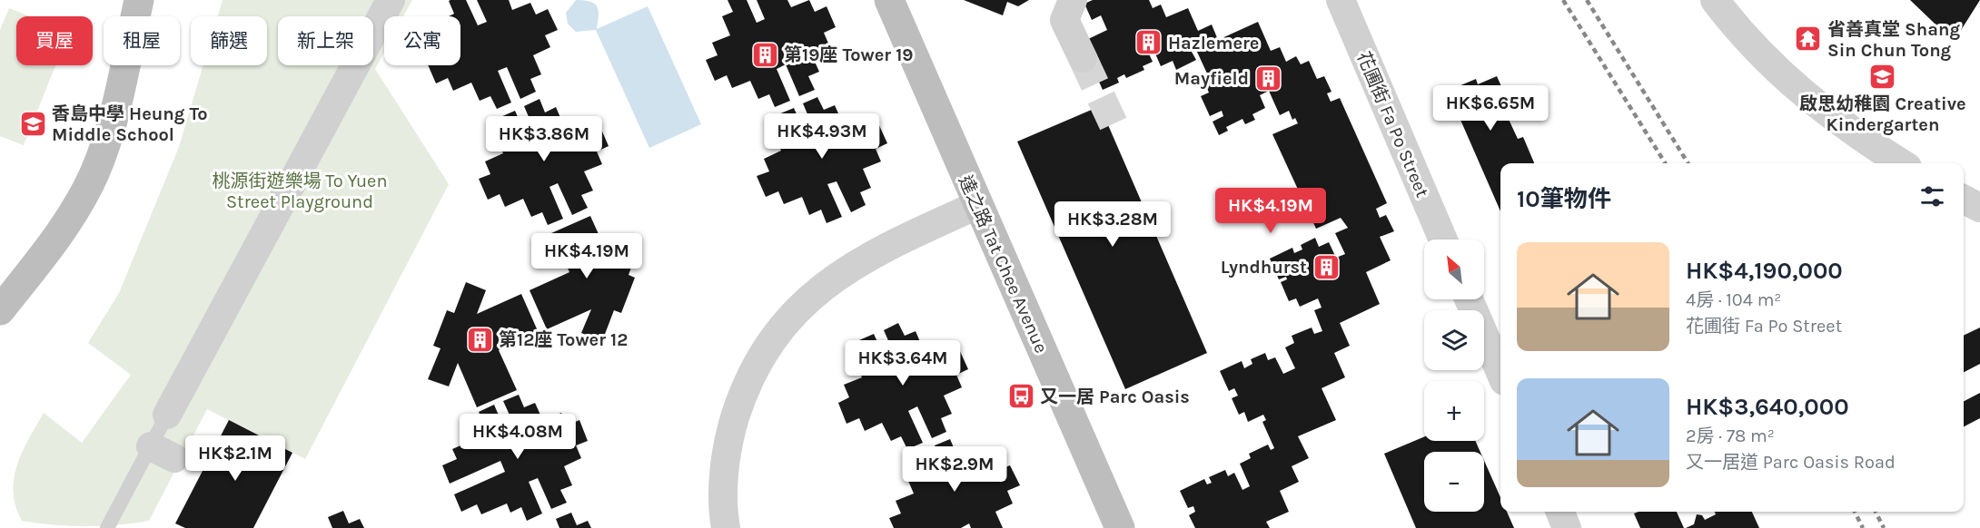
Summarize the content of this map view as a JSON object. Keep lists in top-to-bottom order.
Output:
{
  "streets": {
    "main road": ["達之路 Tat Chee Avenue"],
    "street": ["花圃街 Fa Po Street"]
  },
  "parks": ["桃源街遊樂場 To Yuen Street Playground"],
  "places": {
    "temple": ["省善真堂 Shang Sin Chun Tong"],
    "building": [
      "Hazlemere",
      "第19座 Tower 19",
      "Mayfield",
      "Lyndhurst",
      "第12座 Tower 12"
    ],
    "school or university": ["啟思幼稚園 Creative Kindergarten", "香島中學 Heung To Middle School"],
    "bus stop": ["又一居 Parc Oasis"]
  },
  "north": "top left",
  "page": {
    "chip": [
      "買屋",
      "租屋",
      "篩選",
      "新上架",
      "公寓"
    ],
    "price": [
      "HK$6.65M",
      "HK$4.93M",
      "HK$3.86M",
      "HK$4.19M",
      "HK$3.28M",
      "HK$4.19M",
      "HK$3.64M",
      "HK$4.08M",
      "HK$2.1M",
      "HK$2.9M"
    ],
    "heading": "10筆物件",
    "list": [
      {
        "name": "HK$4,190,000",
        "note": "4房 · 104 m² · 花圃街 Fa Po Street"
      },
      {
        "name": "HK$3,640,000",
        "note": "2房 · 78 m² · 又一居道 Parc Oasis Road"
      }
    ],
    "map_buttons": ["+", "−"]
  }
}
